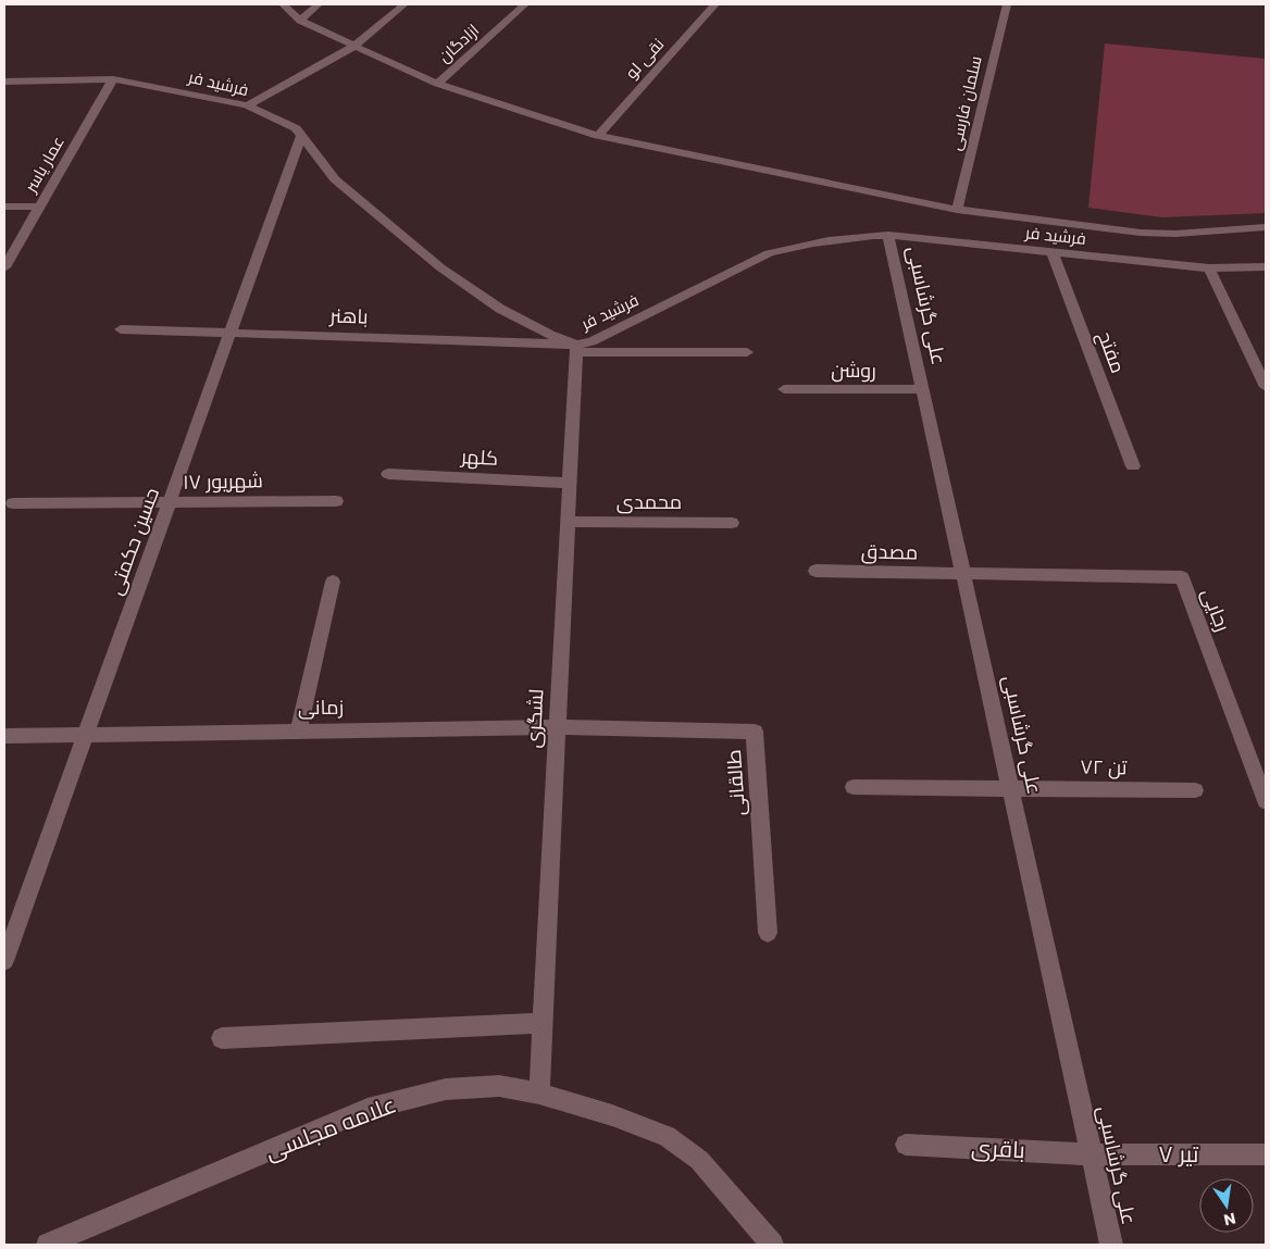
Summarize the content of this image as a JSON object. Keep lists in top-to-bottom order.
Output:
{
  "streets": {
    "street": [
      "ازادگان",
      "نقی لو",
      "فرشید فر",
      "سلمان فارسی",
      "عمار یاسر",
      "علی گرشاسبی",
      "باهنر",
      "مفتح",
      "روشن",
      "کلهر",
      "۱۷ شهریور",
      "محمدی",
      "حسین حکمتی",
      "مصدق",
      "رجایی",
      "زمانی",
      "لشگری",
      "۷۲ تن",
      "طالقانی",
      "علامه مجلسی",
      "باقری",
      "۷ تیر"
    ]
  },
  "crossings": [
    ["ازادگان", "فرشید فر"],
    ["نقی لو", "فرشید فر"],
    ["فرشید فر", "سلمان فارسی"],
    ["فرشید فر", "عمار یاسر"],
    ["فرشید فر", "علی گرشاسبی"],
    ["فرشید فر", "باهنر"],
    ["فرشید فر", "مفتح"],
    ["فرشید فر", "حسین حکمتی"],
    ["فرشید فر", "لشگری"],
    ["علی گرشاسبی", "روشن"],
    ["علی گرشاسبی", "مصدق"],
    ["علی گرشاسبی", "رجایی"],
    ["علی گرشاسبی", "۷۲ تن"],
    ["علی گرشاسبی", "باقری"],
    ["علی گرشاسبی", "۷ تیر"],
    ["باهنر", "حسین حکمتی"],
    ["باهنر", "لشگری"],
    ["کلهر", "لشگری"],
    ["۱۷ شهریور", "حسین حکمتی"],
    ["محمدی", "لشگری"],
    ["حسین حکمتی", "زمانی"],
    ["مصدق", "رجایی"],
    ["زمانی", "لشگری"],
    ["زمانی", "طالقانی"],
    ["لشگری", "طالقانی"],
    ["لشگری", "علامه مجلسی"],
    ["باقری", "۷ تیر"]
  ],
  "north": "bottom"
}
